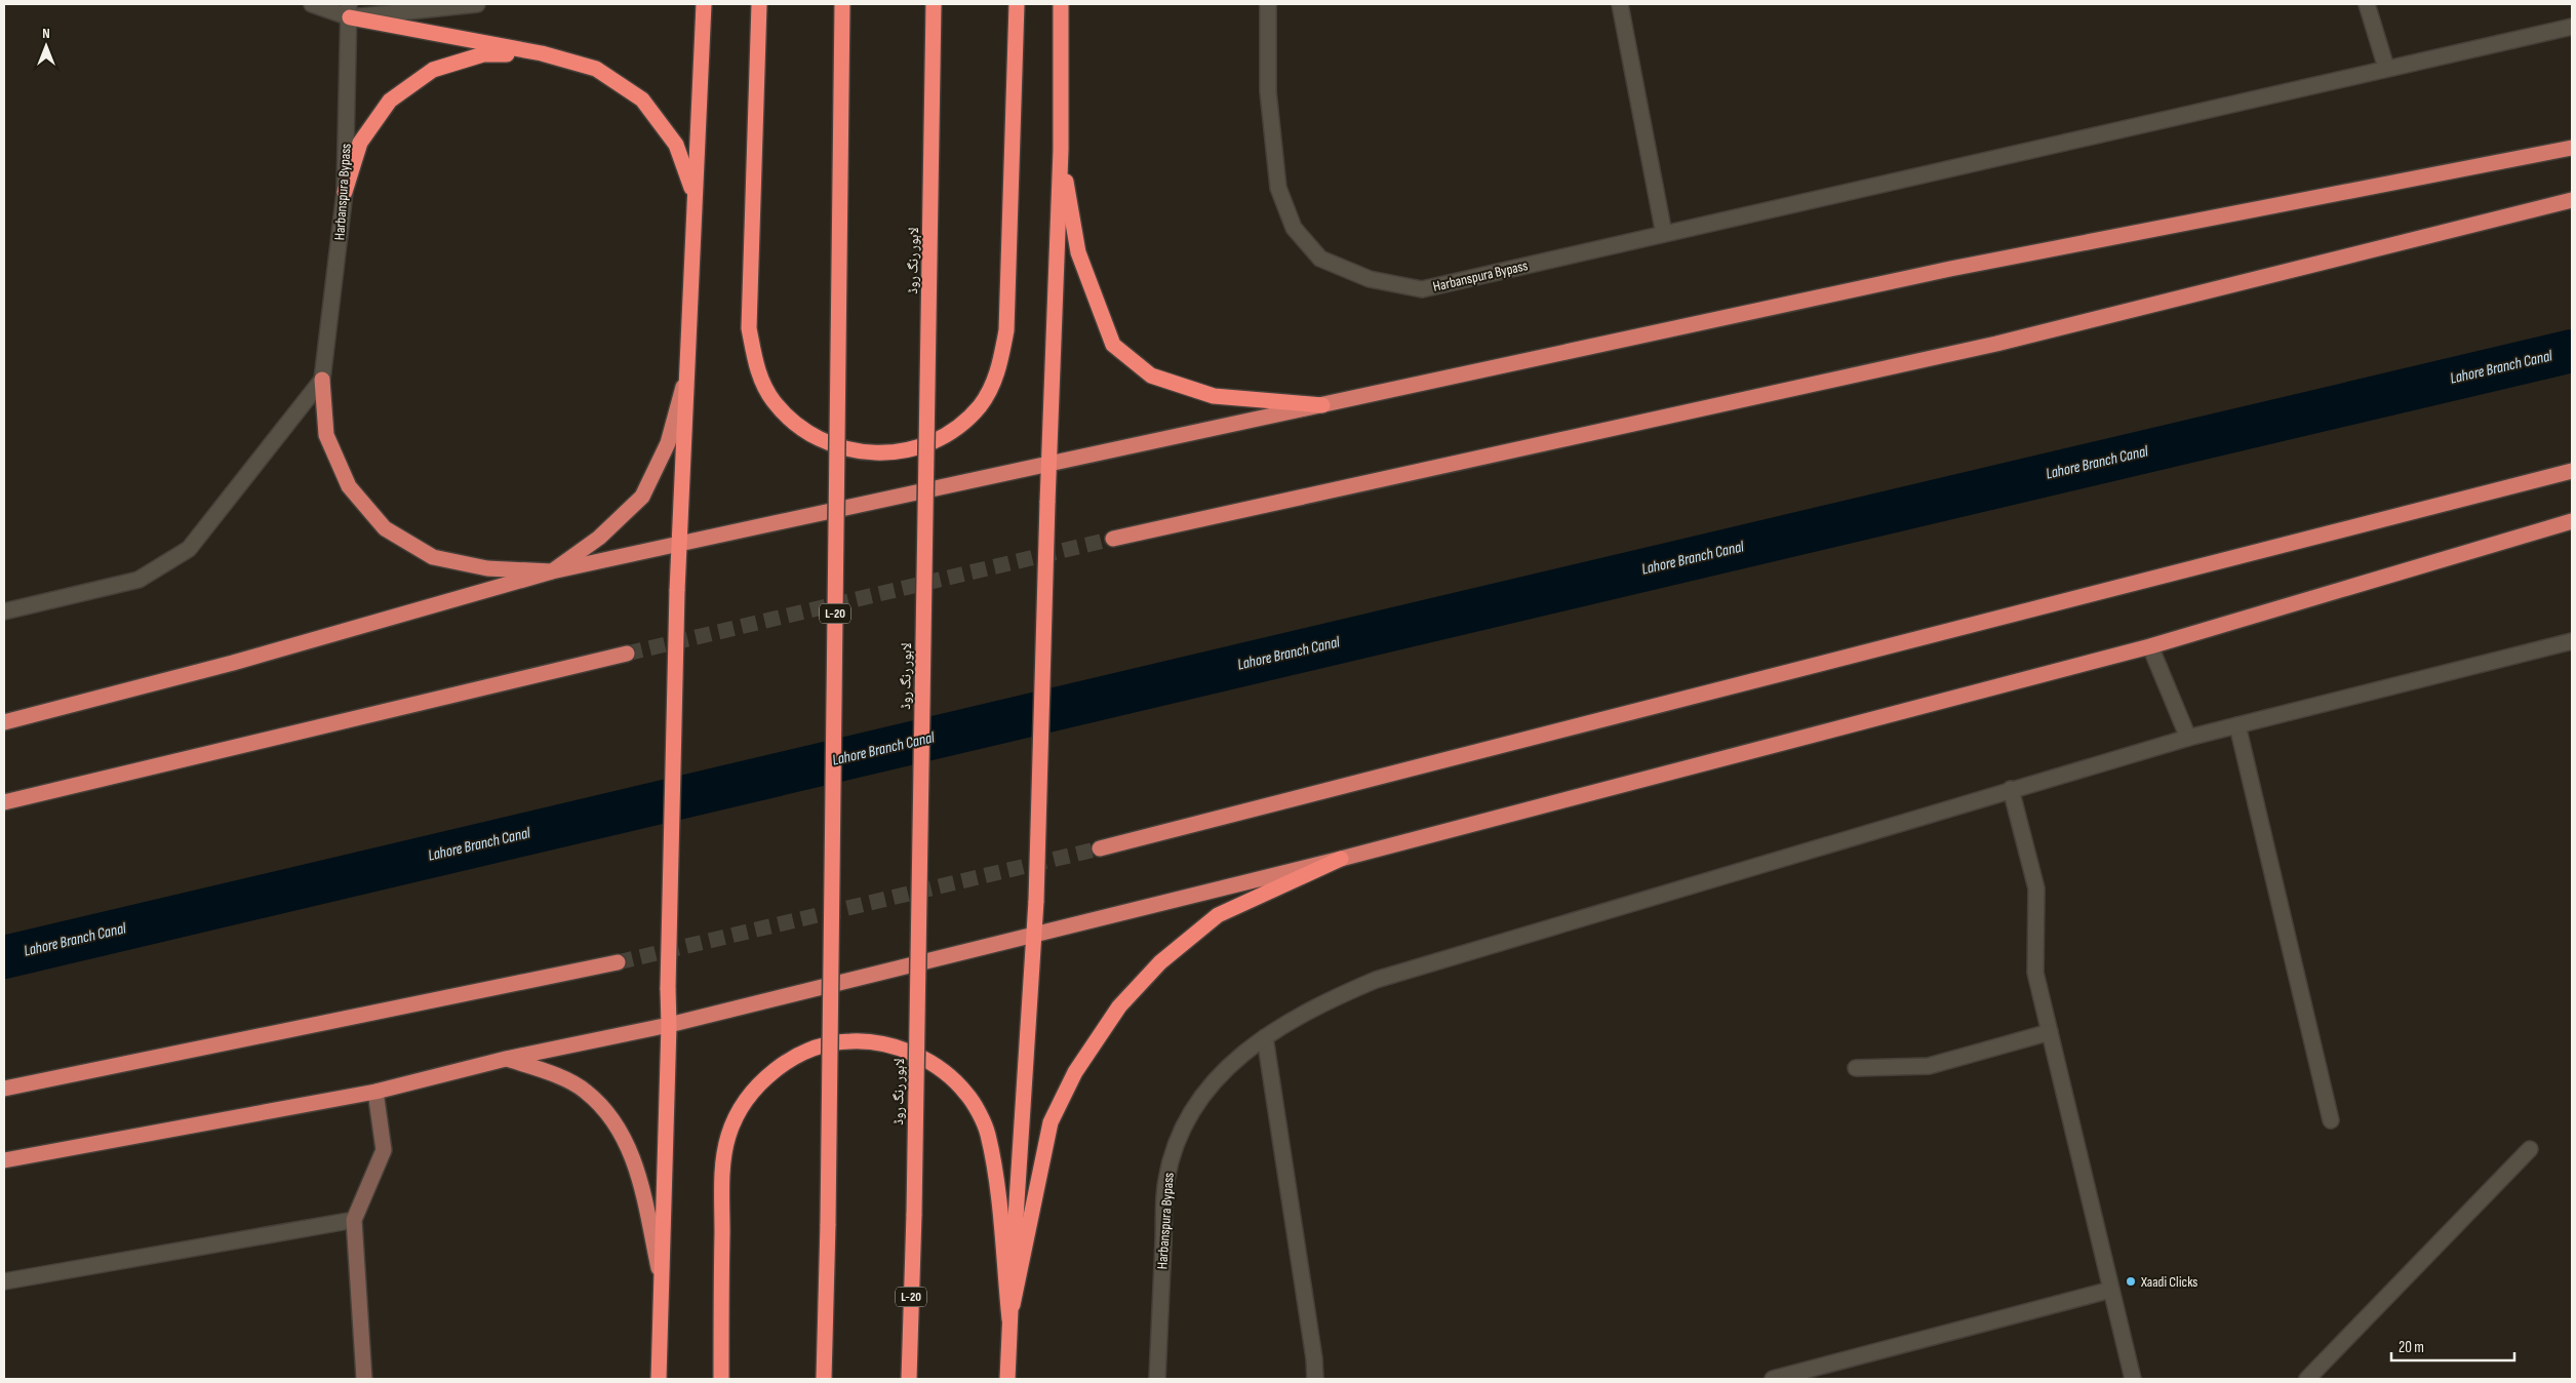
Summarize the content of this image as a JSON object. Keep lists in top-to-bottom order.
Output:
{
  "streets": {
    "highway": ["لاہور رنگ روڈ", "L-20"],
    "street": ["Harbanspura Bypass"]
  },
  "water": ["Lahore Branch Canal"],
  "places": ["Xaadi Clicks"],
  "scale_bar": "20 m",
  "north": "top"
}
